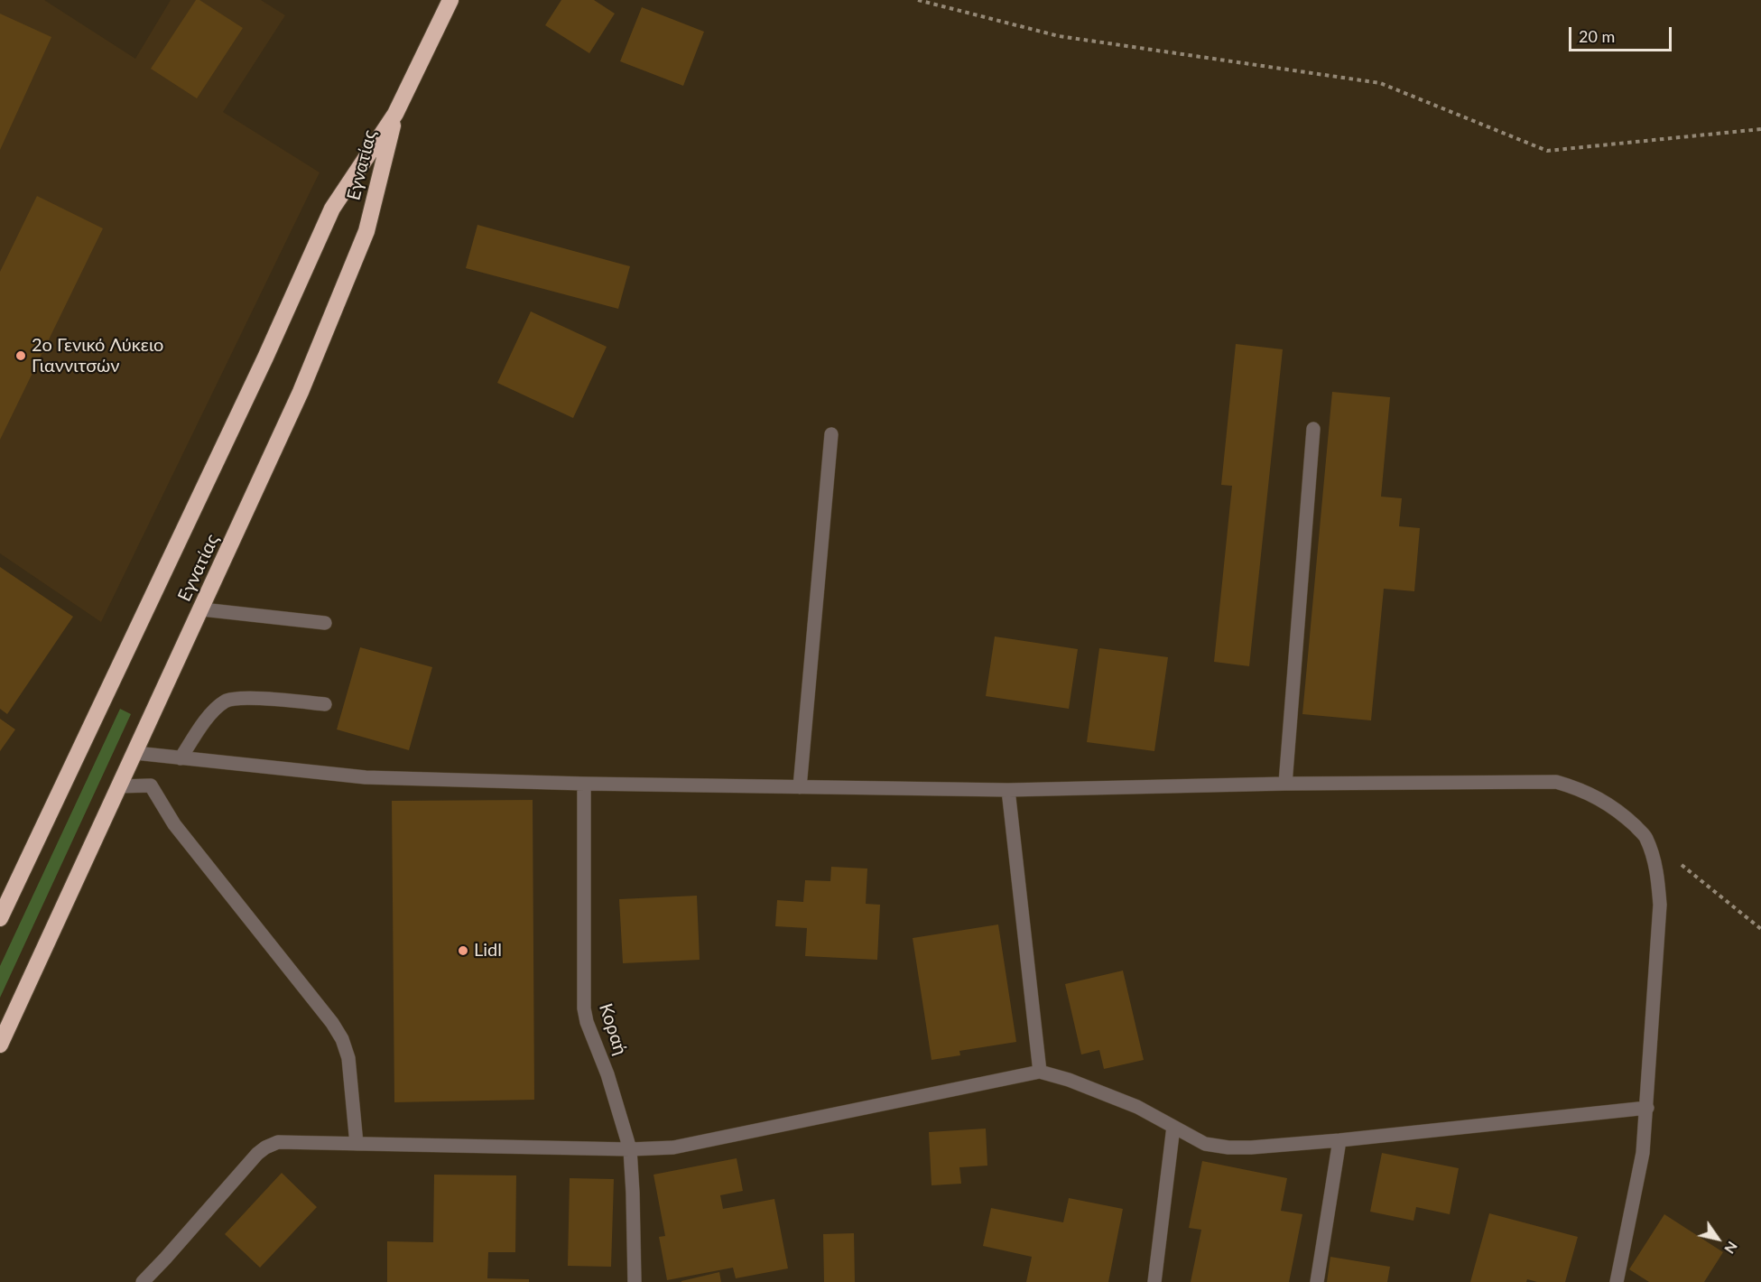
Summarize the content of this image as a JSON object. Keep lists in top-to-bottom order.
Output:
{
  "streets": {
    "highway": ["Εγνατίας"],
    "street": ["Κοραή"]
  },
  "places": ["2ο Γενικό Λύκειο Γιαννιτσών", "Lidl"],
  "scale_bar": "20 m",
  "north": "bottom right"
}
